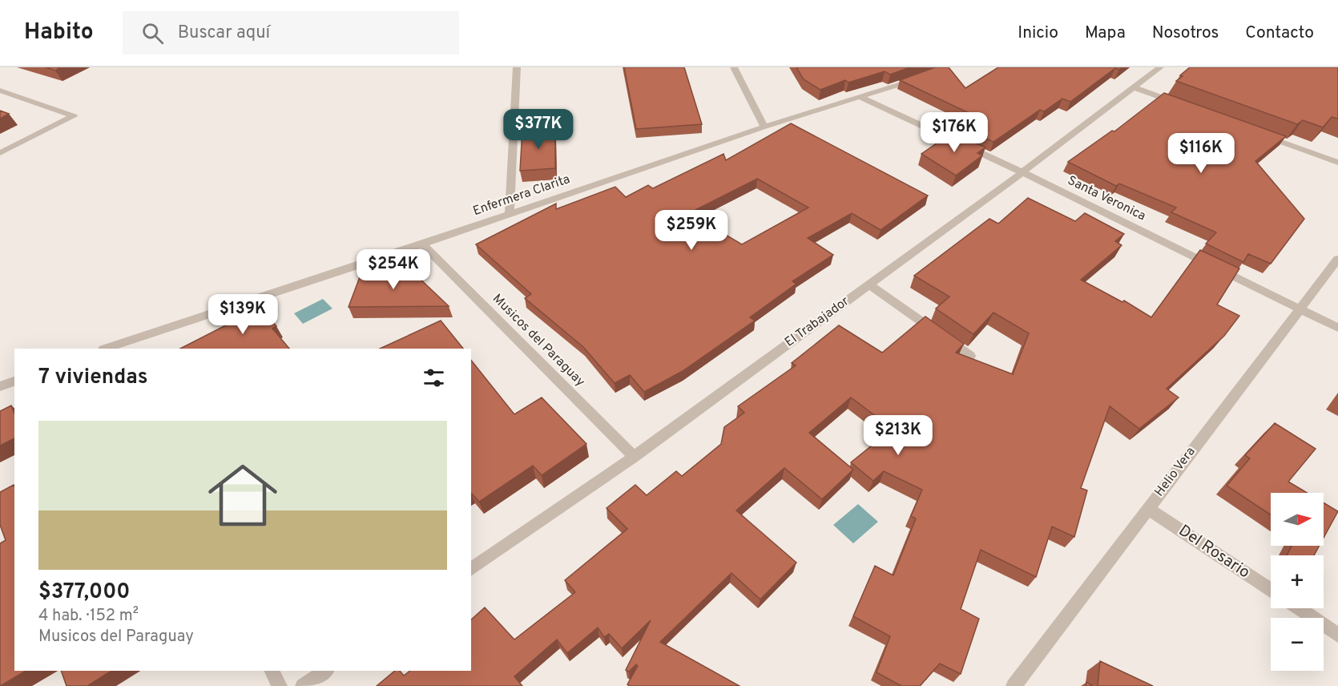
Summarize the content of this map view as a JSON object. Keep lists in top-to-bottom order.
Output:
{
  "streets": {
    "street": [
      "Enfermera Clarita",
      "Santa Veronica",
      "El Trabajador",
      "Musicos del Paraguay",
      "Helio Vera",
      "Del Rosario"
    ]
  },
  "crossings": [
    ["Enfermera Clarita", "Santa Veronica"],
    ["Enfermera Clarita", "Musicos del Paraguay"],
    ["Santa Veronica", "El Trabajador"],
    ["Santa Veronica", "Helio Vera"],
    ["El Trabajador", "Musicos del Paraguay"],
    ["Helio Vera", "Del Rosario"]
  ],
  "north": "right",
  "page": {
    "header": "Habito",
    "search": "Buscar aquí",
    "nav": [
      "Inicio",
      "Mapa",
      "Nosotros",
      "Contacto"
    ],
    "price": [
      "$377K",
      "$176K",
      "$116K",
      "$259K",
      "$254K",
      "$139K",
      "$213K"
    ],
    "heading": "7 viviendas",
    "list": [
      {
        "name": "$377,000",
        "note": "4 hab. · 152 m² · Musicos del Paraguay"
      }
    ],
    "map_buttons": ["+", "−"]
  }
}
